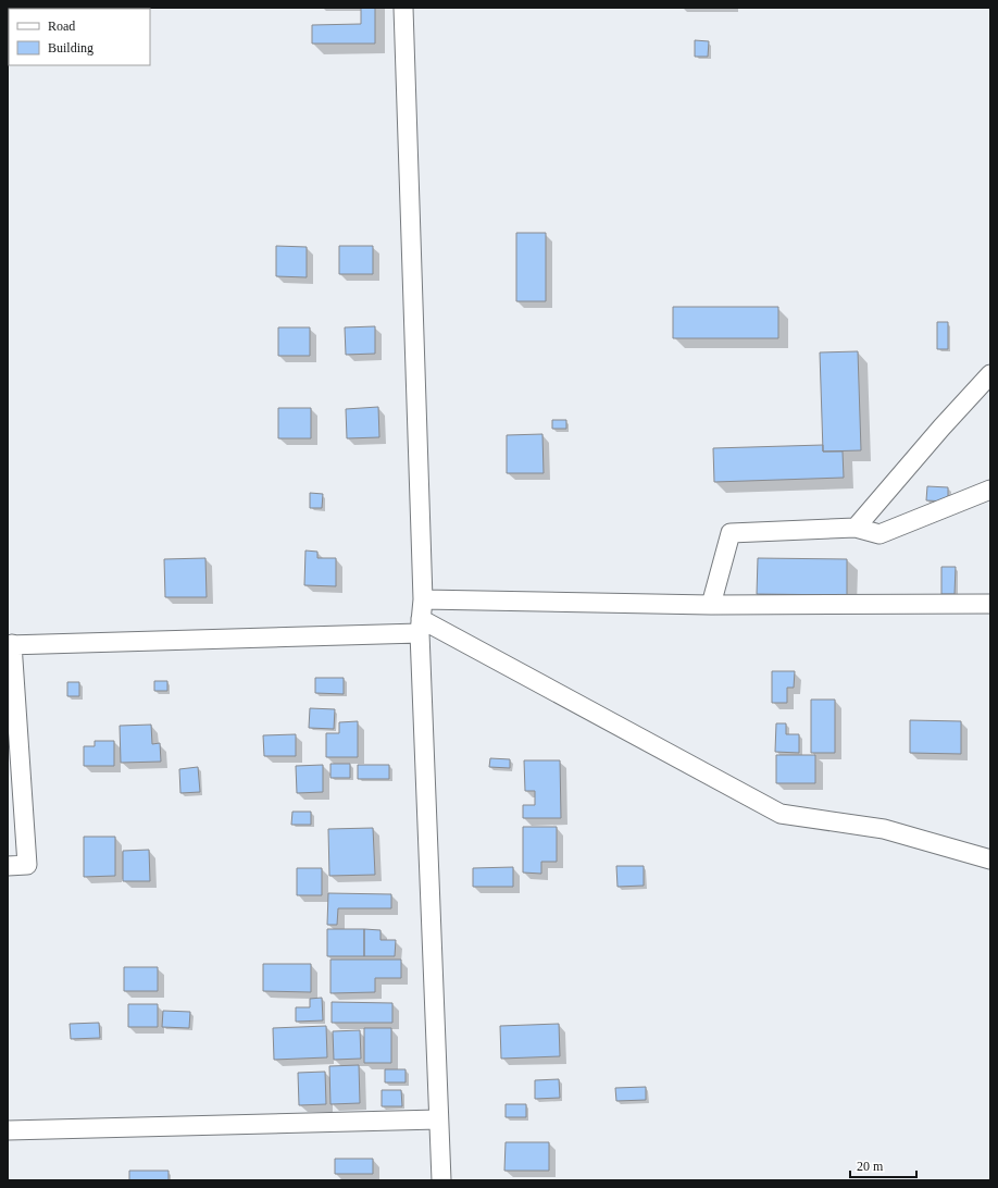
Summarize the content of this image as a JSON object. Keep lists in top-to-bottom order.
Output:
{
  "legend": ["Road", "Building"],
  "scale_bar": "20 m"
}
